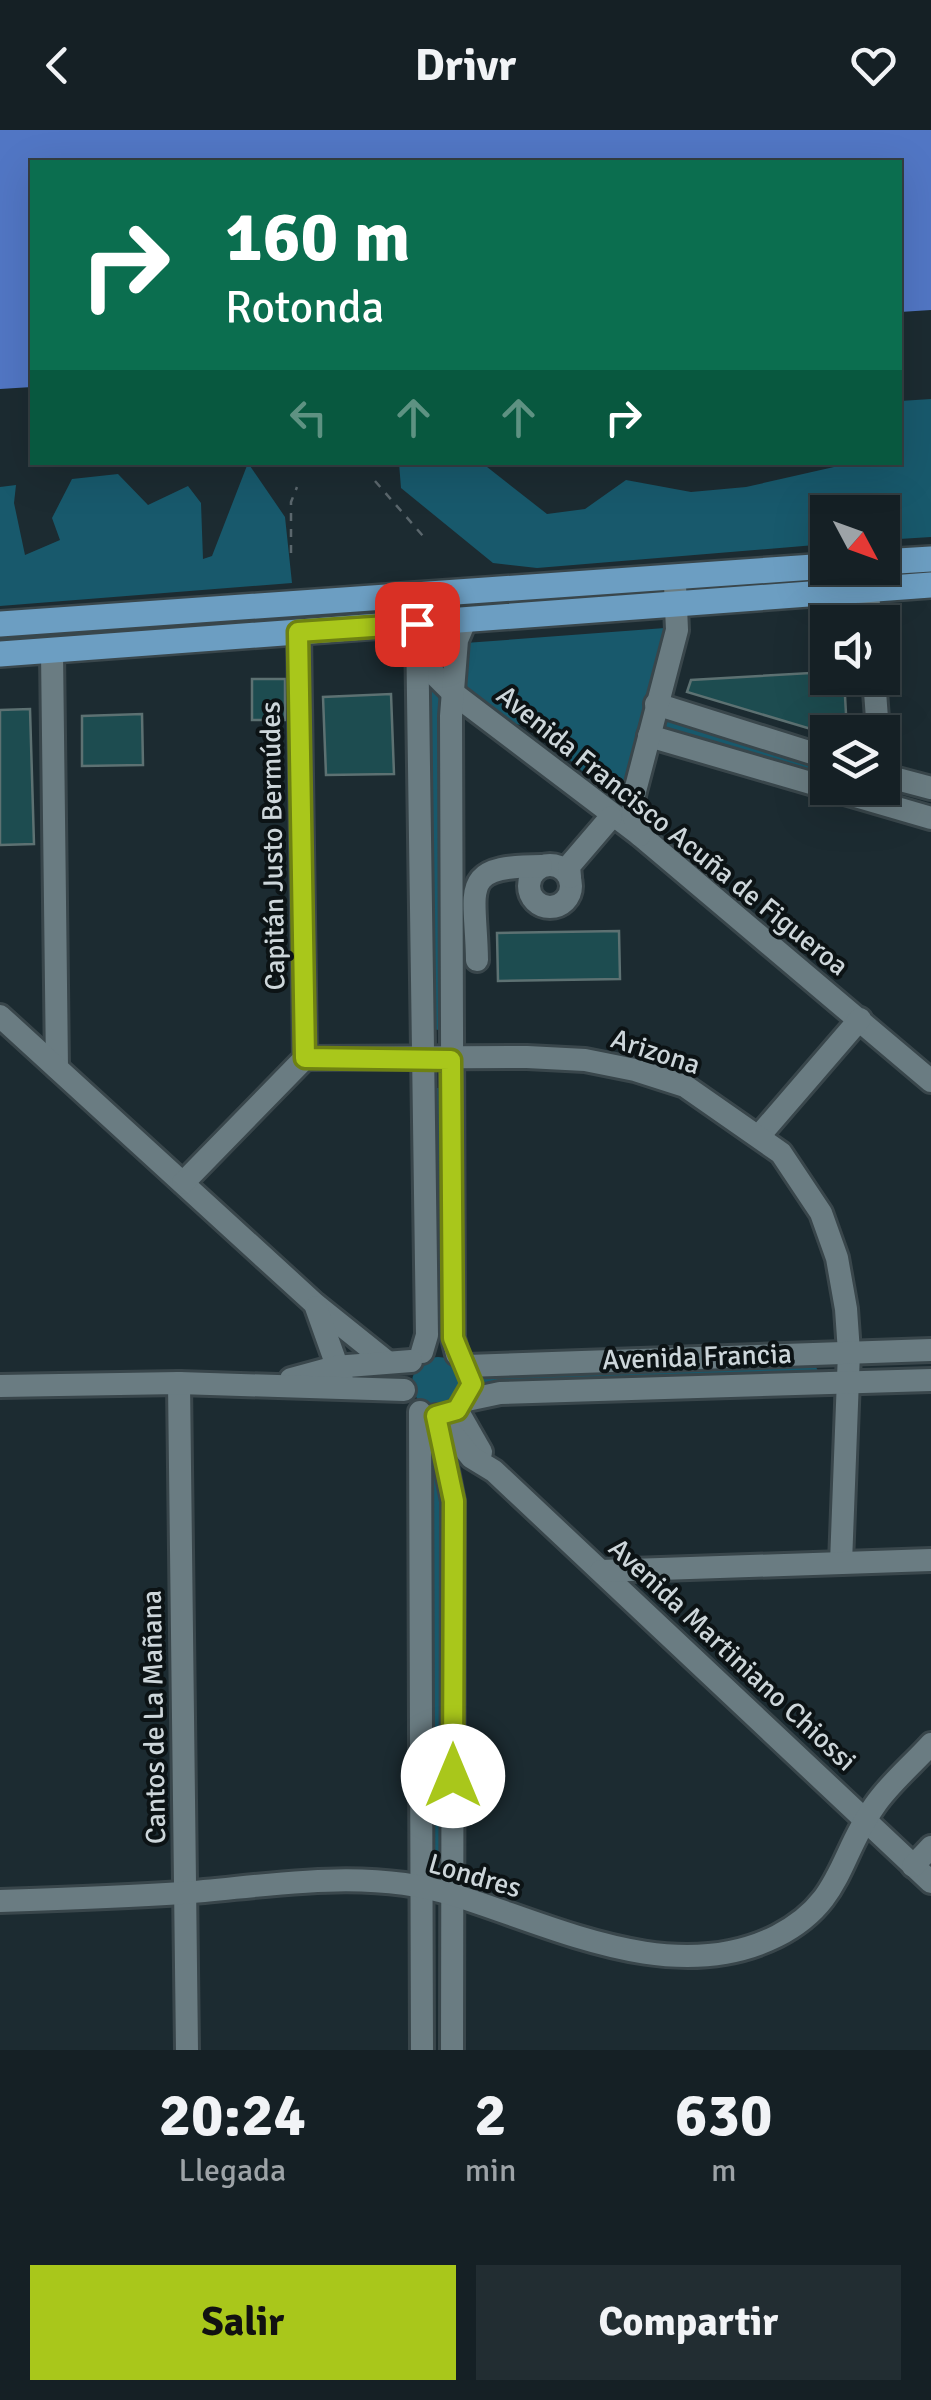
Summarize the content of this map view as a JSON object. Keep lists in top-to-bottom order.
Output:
{
  "streets": {
    "street": [
      "Avenida Francisco Acuña de Figueroa",
      "Capitán Justo Bermúdes",
      "Arizona",
      "Avenida Francia",
      "Avenida Martiniano Chiossi",
      "Cantos de La Mañana",
      "Londres"
    ]
  },
  "crossings": [
    ["Capitán Justo Bermúdes", "Arizona"],
    ["Arizona", "Avenida Francia"],
    ["Avenida Francia", "Avenida Martiniano Chiossi"],
    ["Avenida Martiniano Chiossi", "Londres"],
    ["Cantos de La Mañana", "Londres"]
  ],
  "north": "bottom right",
  "page": {
    "header": "Drivr",
    "turn": ["160 m", "Rotonda"],
    "eta": [
      "20:24",
      "Llegada",
      "2",
      "min",
      "630",
      "m"
    ],
    "buttons": ["Salir", "Compartir"]
  }
}
